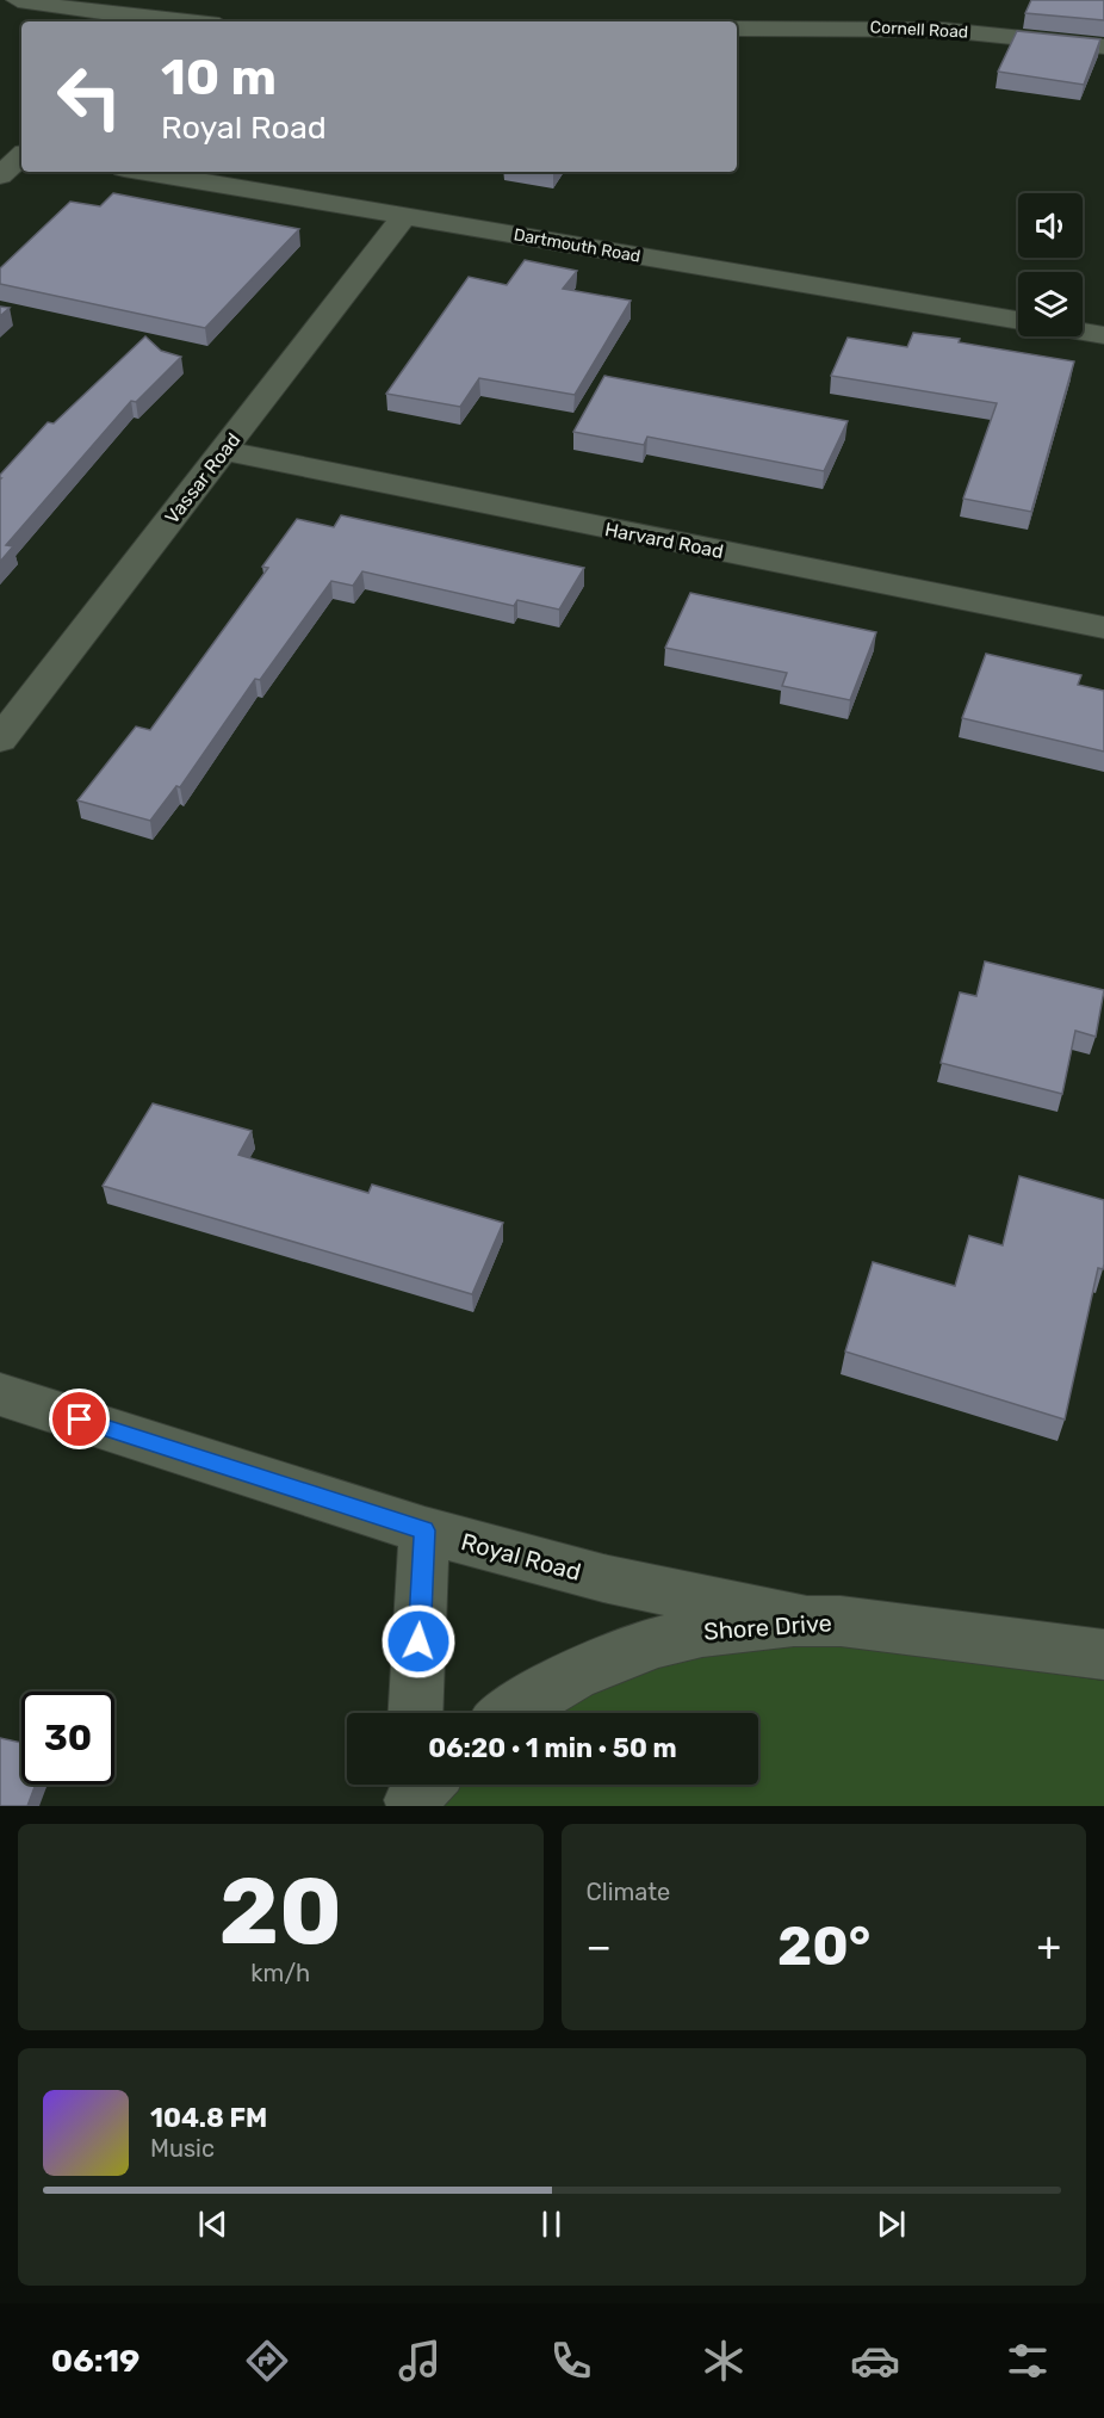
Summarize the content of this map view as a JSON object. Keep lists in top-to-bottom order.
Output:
{
  "streets": {
    "street": [
      "Cornell Road",
      "Dartmouth Road",
      "Vassar Road",
      "Harvard Road",
      "Royal Road",
      "Shore Drive"
    ]
  },
  "crossings": [
    ["Dartmouth Road", "Vassar Road"],
    ["Vassar Road", "Harvard Road"],
    ["Royal Road", "Shore Drive"]
  ],
  "page": {
    "turn": ["10 m", "Royal Road"],
    "limit": "30",
    "trip": "06:20 · 1 min · 50 m",
    "tile": [
      ["20", "km/h"],
      "Climate"
    ],
    "heat": ["−", "20°", "+"],
    "song": ["104.8 FM", "Music"],
    "tabs": "06:19"
  }
}
